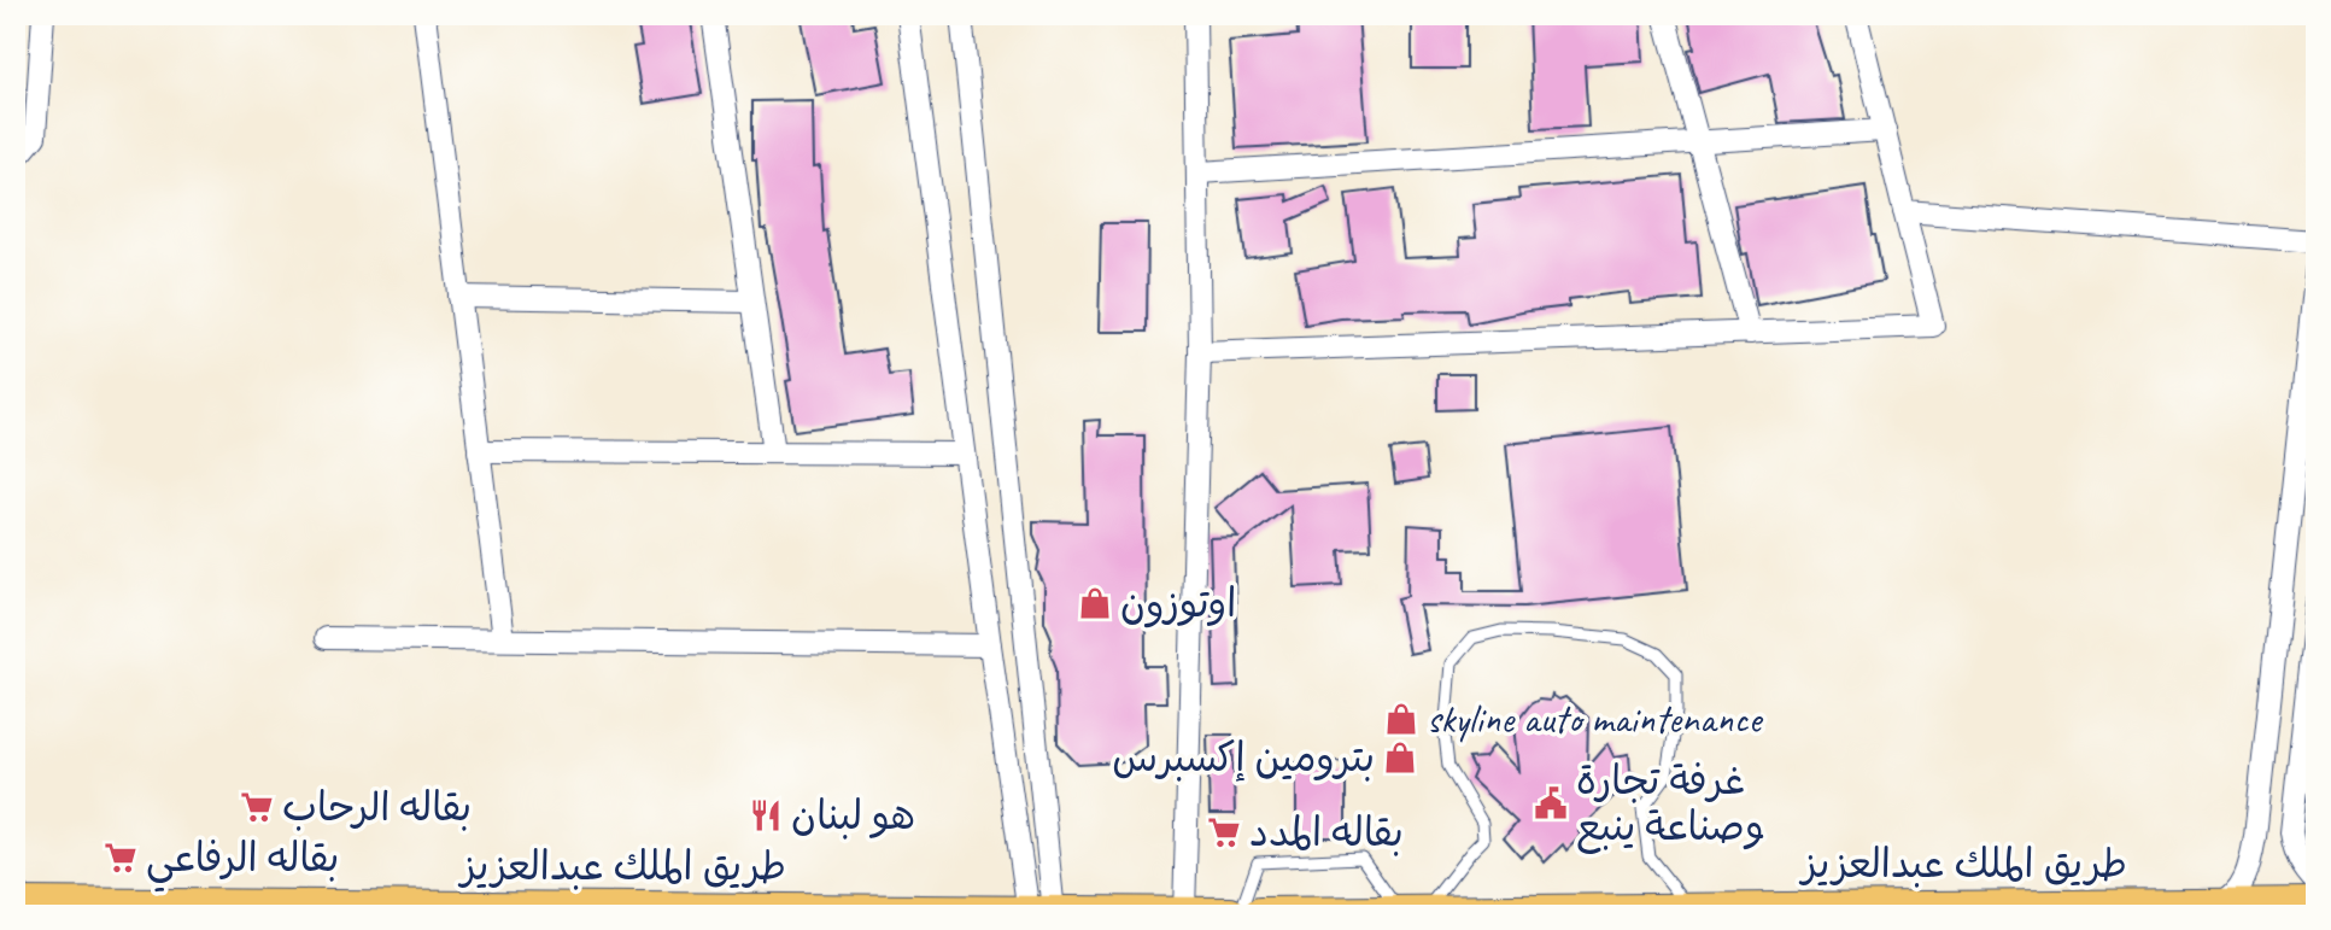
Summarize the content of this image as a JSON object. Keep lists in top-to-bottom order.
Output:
{
  "streets": {
    "highway": ["طريق الملك عبدالعزيز"]
  },
  "places": {
    "shop": ["اوتوزون", "skyline auto maintenance", "بترومين إكسبرس"],
    "public building": ["غرفة تجارة وصناعة ينبع"],
    "supermarket": ["بقاله الرحاب", "بقاله المدد", "بقاله الرفاعي"],
    "restaurant": ["هو لبنان"]
  }
}
